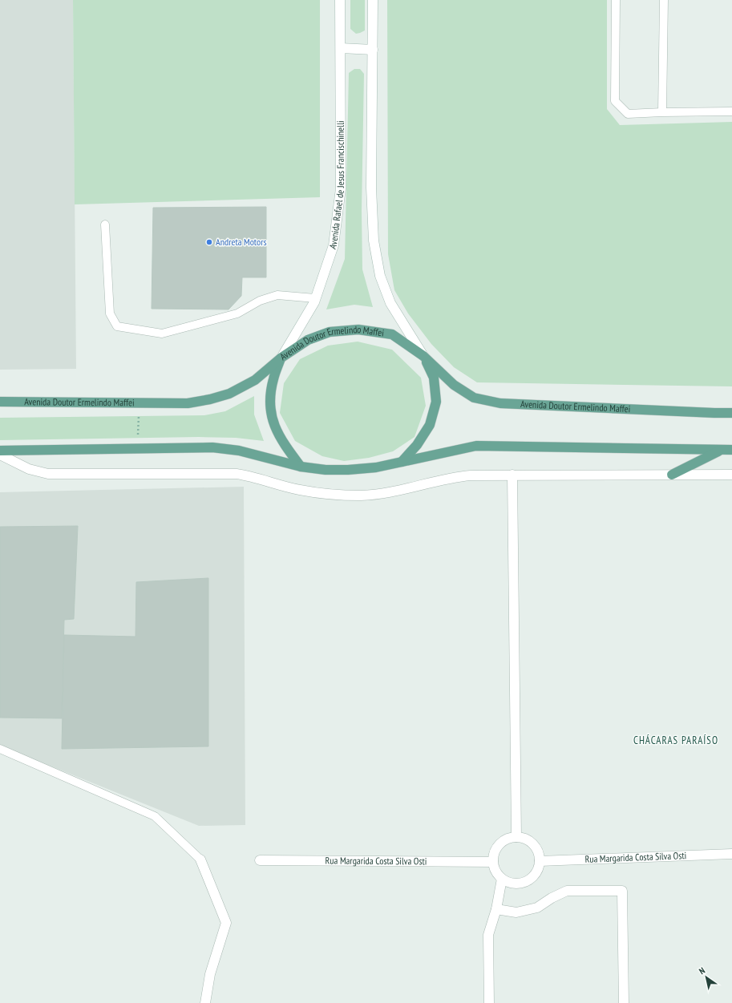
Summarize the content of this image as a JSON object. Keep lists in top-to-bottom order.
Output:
{
  "streets": {
    "main road": ["Avenida Doutor Ermelindo Maffei"],
    "street": ["Avenida Rafael de Jesus Francischinelli", "Rua Margarida Costa Silva Osti"]
  },
  "crossings": [
    ["Avenida Rafael de Jesus Francischinelli", "Avenida Doutor Ermelindo Maffei"]
  ],
  "districts": ["CHÁCARAS PARAÍSO"],
  "places": ["Andreta Motors"],
  "north": "top left"
}
